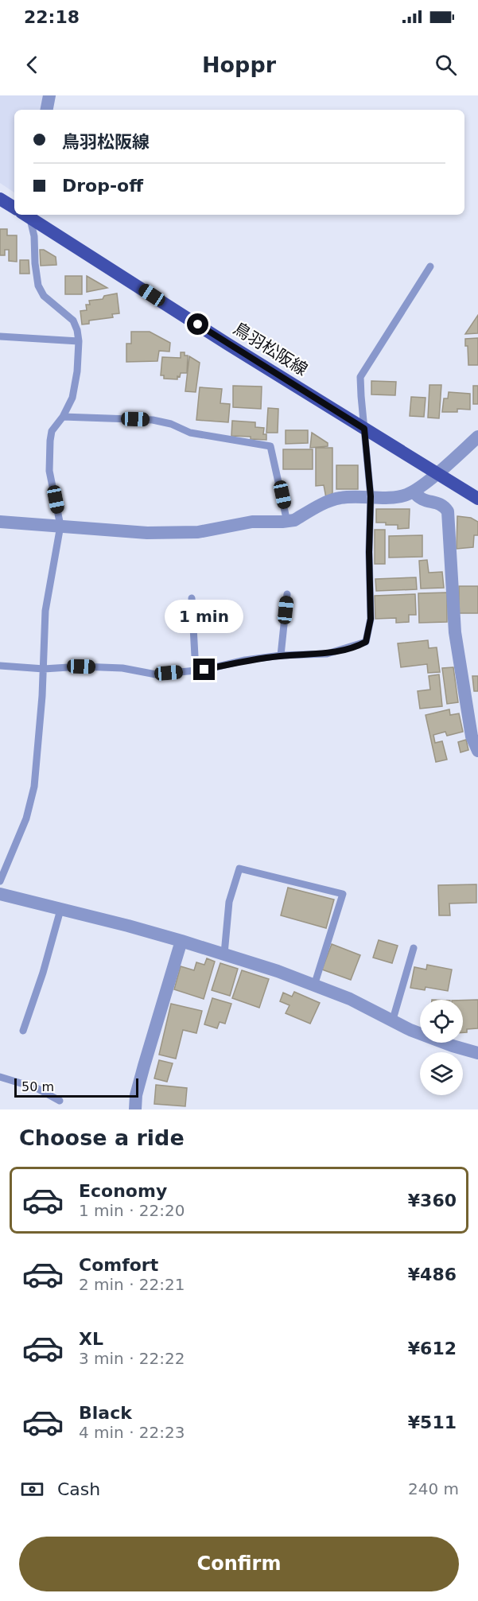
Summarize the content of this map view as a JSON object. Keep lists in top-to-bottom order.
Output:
{
  "streets": {
    "main road": ["鳥羽松阪線"]
  },
  "scale_bar": "50 m",
  "page": {
    "status": "22:18",
    "header": "Hoppr",
    "banner": ["鳥羽松阪線", "Drop-off"],
    "bubble": "1 min",
    "scale": "50 m",
    "heading": "Choose a ride",
    "list": [
      {
        "name": "Economy",
        "note": "1 min · 22:20",
        "value": "¥360"
      },
      {
        "name": "Comfort",
        "note": "2 min · 22:21",
        "value": "¥486"
      },
      {
        "name": "XL",
        "note": "3 min · 22:22",
        "value": "¥612"
      },
      {
        "name": "Black",
        "note": "4 min · 22:23",
        "value": "¥511"
      }
    ],
    "pay": ["Cash", "240 m"],
    "buttons": "Confirm"
  }
}
